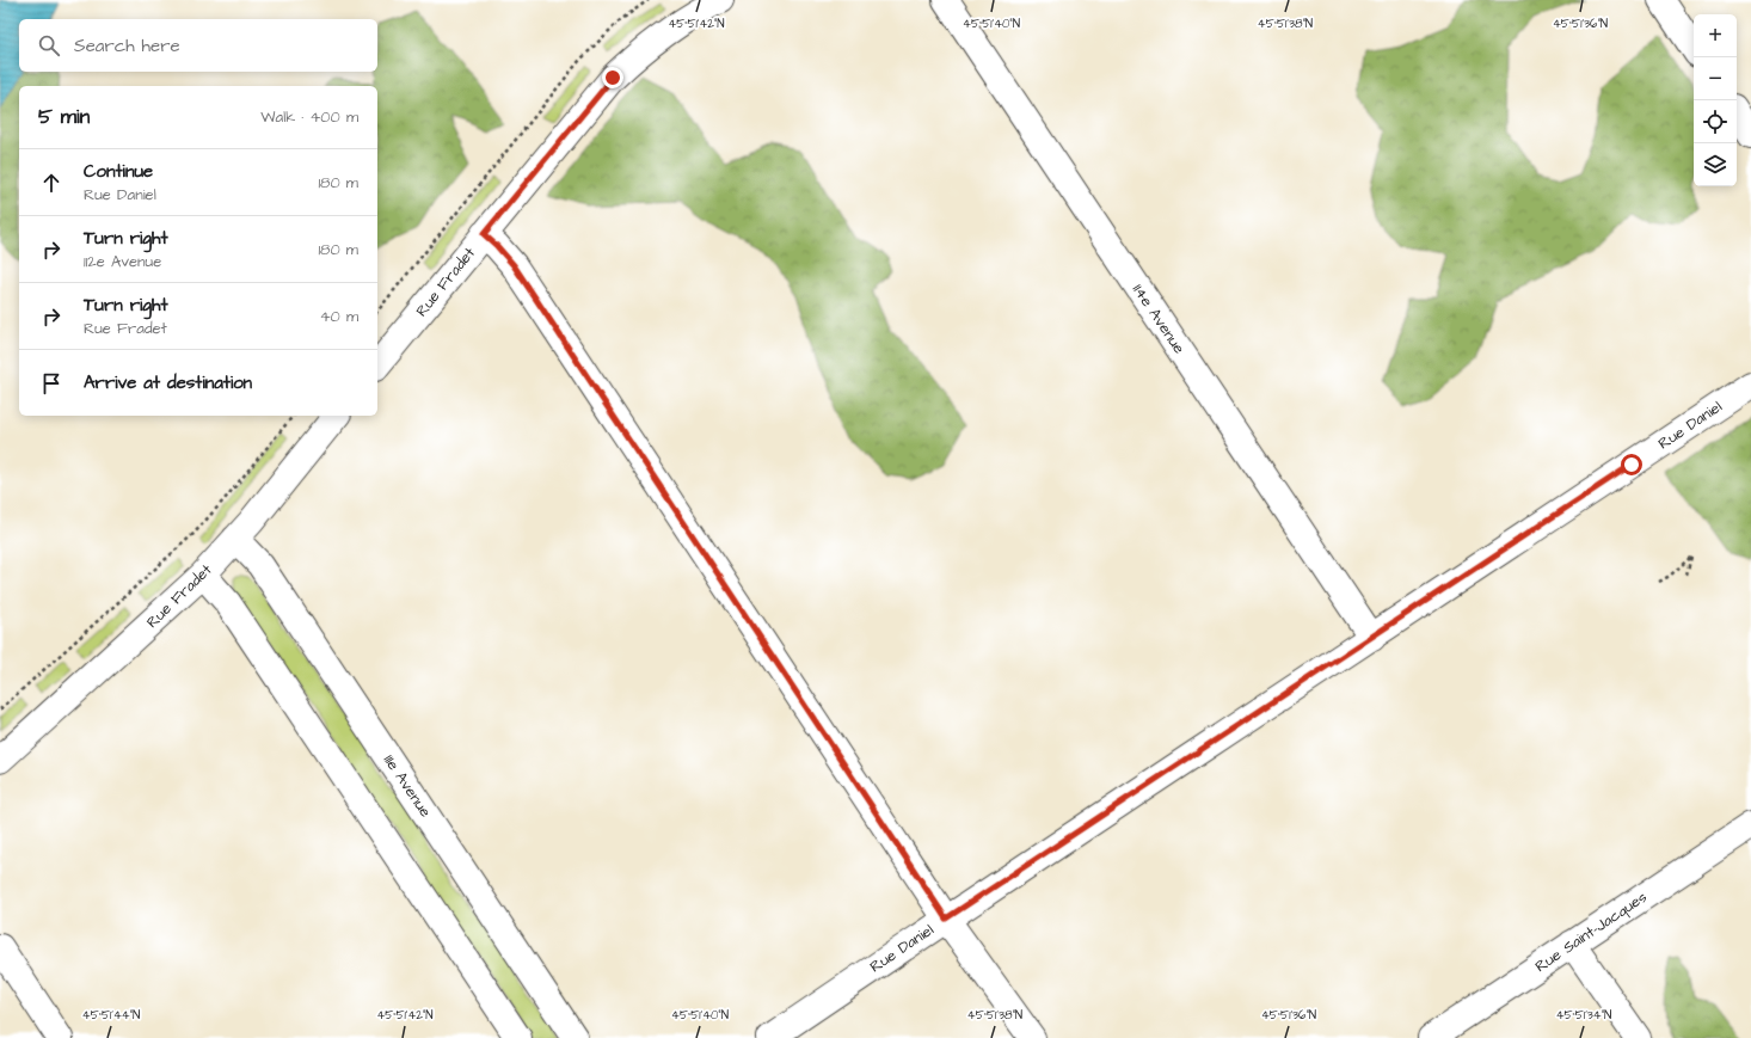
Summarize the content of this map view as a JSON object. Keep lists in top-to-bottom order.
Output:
{
  "streets": {
    "street": [
      "Rue Fradet",
      "114e Avenue",
      "Rue Daniel",
      "111e Avenue",
      "Rue Saint-Jacques"
    ]
  },
  "crossings": [
    ["Rue Fradet", "111e Avenue"],
    ["114e Avenue", "Rue Daniel"]
  ],
  "page": {
    "map_buttons": ["+", "−"],
    "search": "Search here",
    "heading": ["5 min", "Walk · 400 m"],
    "list": [
      ["Continue", "Rue Daniel", "180 m"],
      ["Turn right", "112e Avenue", "180 m"],
      ["Turn right", "Rue Fradet", "40 m"],
      "Arrive at destination"
    ]
  },
  "coordinates": [
    "45°51'42\"N",
    "45°51'40\"N",
    "45°51'38\"N",
    "45°51'36\"N",
    "45°51'44\"N",
    "45°51'34\"N"
  ]
}
